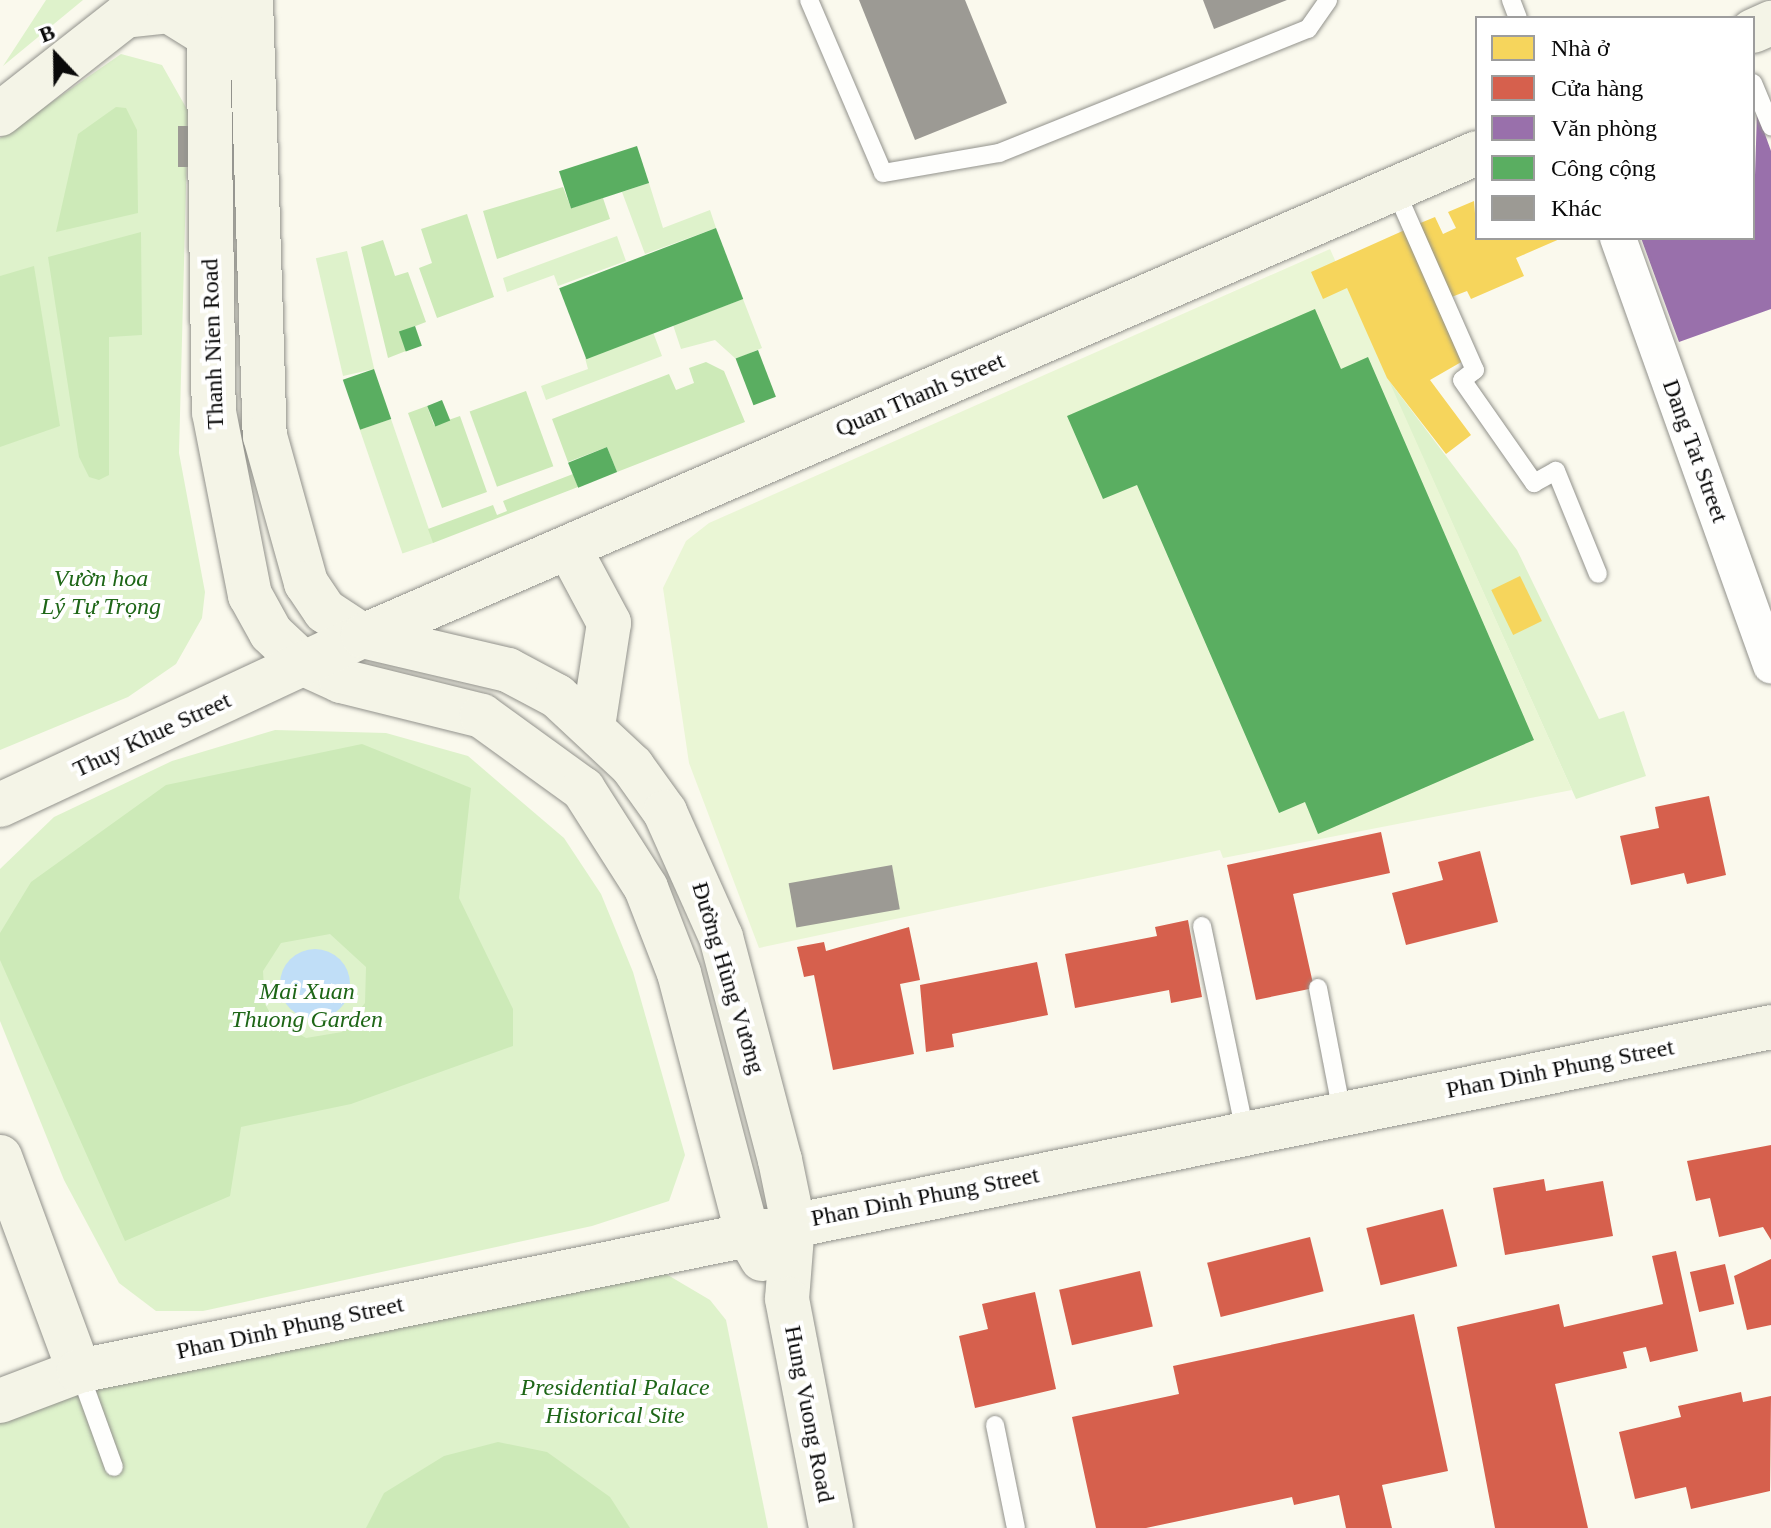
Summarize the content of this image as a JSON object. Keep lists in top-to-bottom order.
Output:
{
  "streets": {
    "main road": [
      "Thanh Nien Road",
      "Quan Thanh Street",
      "Thuy Khue Street",
      "Đường Hùng Vương",
      "Phan Dinh Phung Street",
      "Hung Vuong Road"
    ],
    "street": ["Dang Tat Street"]
  },
  "crossings": [
    ["Thanh Nien Road", "Quan Thanh Street"],
    ["Thanh Nien Road", "Thuy Khue Street"],
    ["Thanh Nien Road", "Đường Hùng Vương"],
    ["Quan Thanh Street", "Thuy Khue Street"],
    ["Quan Thanh Street", "Đường Hùng Vương"],
    ["Thuy Khue Street", "Đường Hùng Vương"],
    ["Đường Hùng Vương", "Phan Dinh Phung Street"],
    ["Đường Hùng Vương", "Hung Vuong Road"],
    ["Phan Dinh Phung Street", "Hung Vuong Road"]
  ],
  "parks": ["Vườn hoa Lý Tự Trọng", "Mai Xuan Thuong Garden", "Presidential Palace Historical Site"],
  "legend": [
    "Nhà ở",
    "Cửa hàng",
    "Văn phòng",
    "Công cộng",
    "Khác"
  ],
  "north": "top"
}
